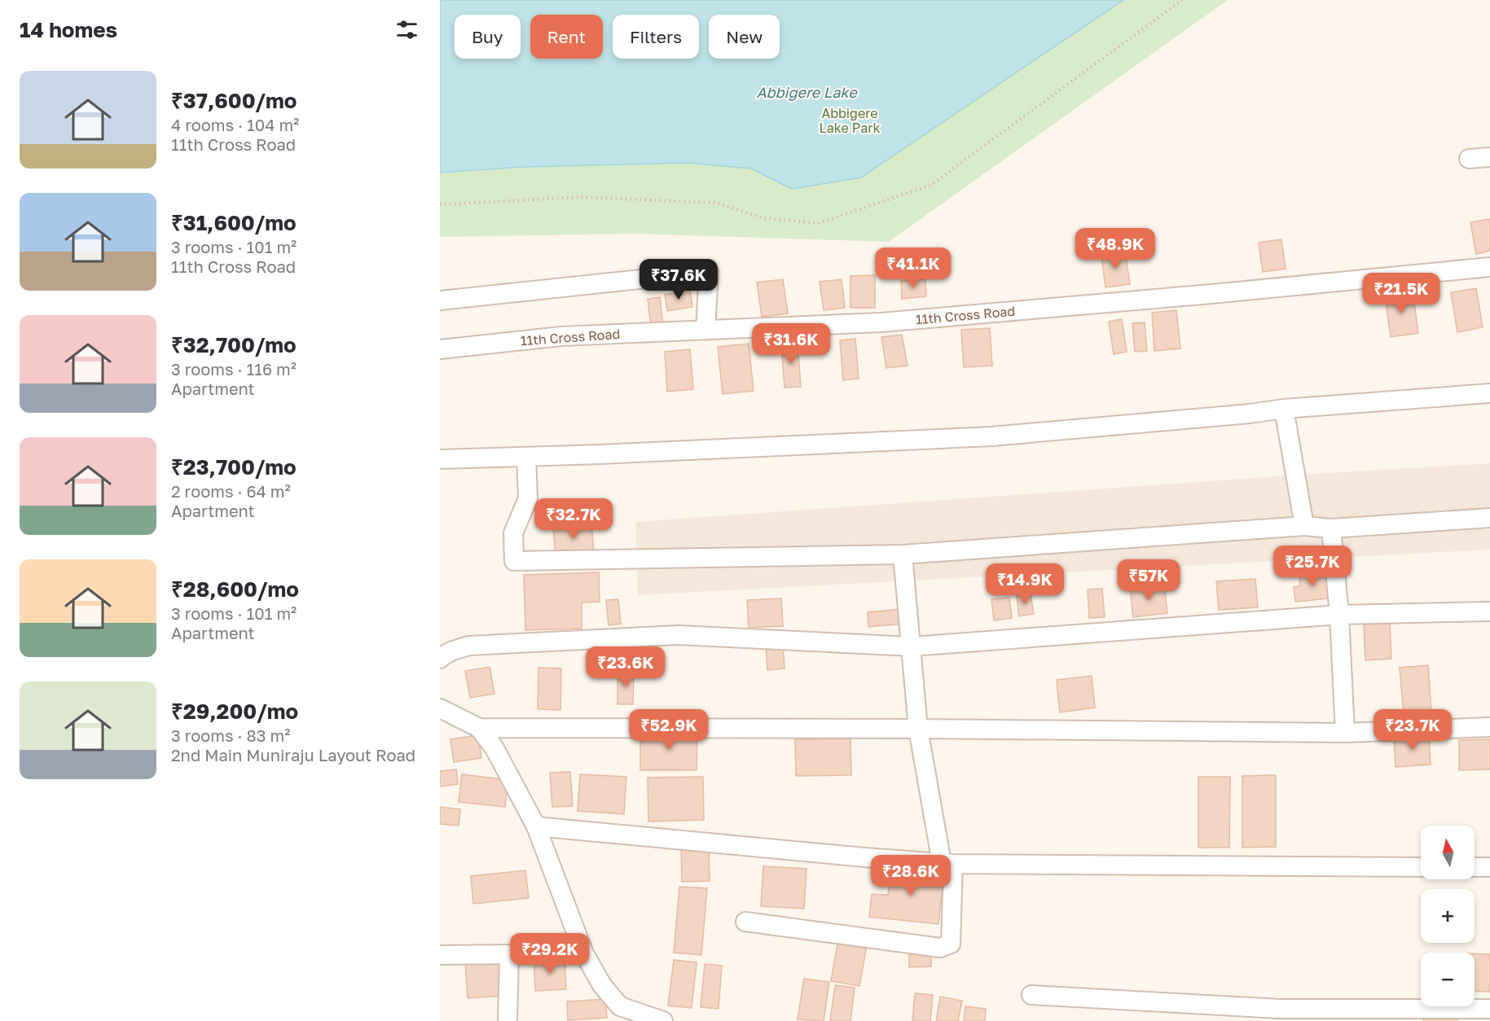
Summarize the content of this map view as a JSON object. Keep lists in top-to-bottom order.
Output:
{
  "streets": {
    "street": ["11th Cross Road"]
  },
  "water": ["Abbigere Lake"],
  "parks": ["Abbigere Lake Park"],
  "north": "top",
  "page": {
    "heading": "14 homes",
    "chip": [
      "Buy",
      "Rent",
      "Filters",
      "New"
    ],
    "list": [
      {
        "name": "₹37,600/mo",
        "note": "4 rooms · 104 m² · 11th Cross Road"
      },
      {
        "name": "₹31,600/mo",
        "note": "3 rooms · 101 m² · 11th Cross Road"
      },
      {
        "name": "₹32,700/mo",
        "note": "3 rooms · 116 m² · Apartment"
      },
      {
        "name": "₹23,700/mo",
        "note": "2 rooms · 64 m² · Apartment"
      },
      {
        "name": "₹28,600/mo",
        "note": "3 rooms · 101 m² · Apartment"
      },
      {
        "name": "₹29,200/mo",
        "note": "3 rooms · 83 m² · 2nd Main Muniraju Layout Road"
      }
    ],
    "price": [
      "₹48.9K",
      "₹41.1K",
      "₹37.6K",
      "₹21.5K",
      "₹31.6K",
      "₹32.7K",
      "₹25.7K",
      "₹57K",
      "₹14.9K",
      "₹23.6K",
      "₹52.9K",
      "₹23.7K",
      "₹28.6K",
      "₹29.2K"
    ],
    "map_buttons": ["+", "−"]
  }
}
